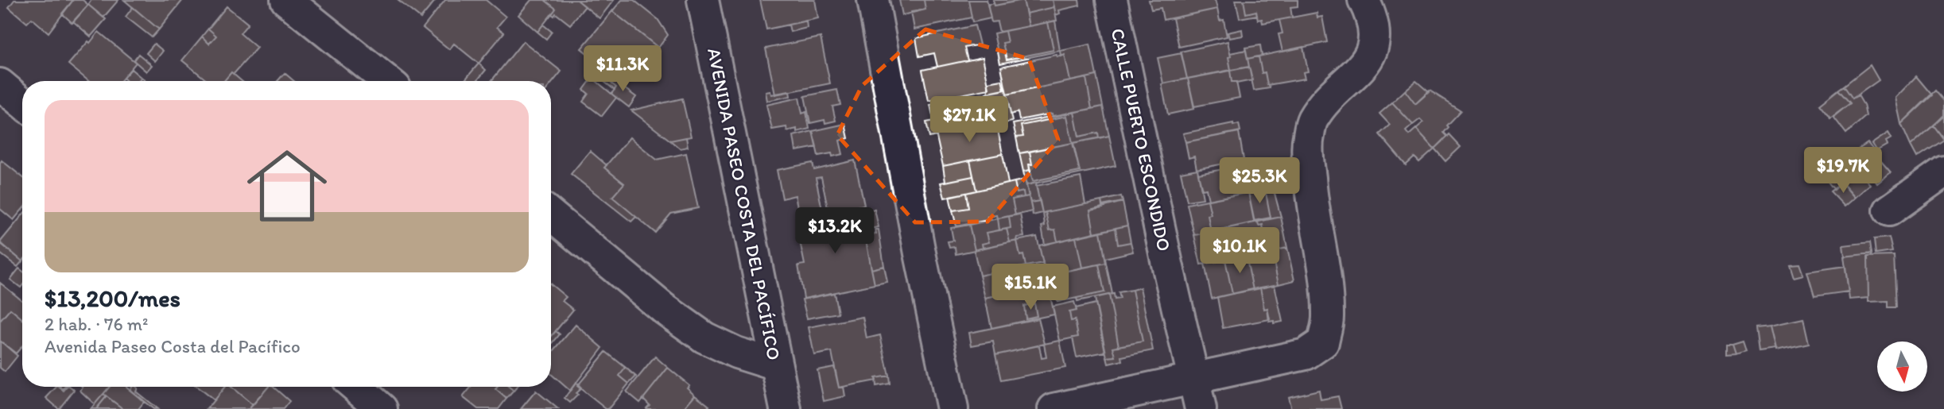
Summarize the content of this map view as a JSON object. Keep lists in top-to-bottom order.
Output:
{
  "streets": {
    "street": ["CALLE PUERTO ESCONDIDO", "AVENIDA PASEO COSTA DEL PACÍFICO"]
  },
  "north": "bottom",
  "page": {
    "price": [
      "$11.3K",
      "$27.1K",
      "$19.7K",
      "$25.3K",
      "$13.2K",
      "$10.1K",
      "$15.1K"
    ],
    "list": [
      {
        "name": "$13,200/mes",
        "note": "2 hab. · 76 m² · Avenida Paseo Costa del Pacífico"
      }
    ]
  }
}
